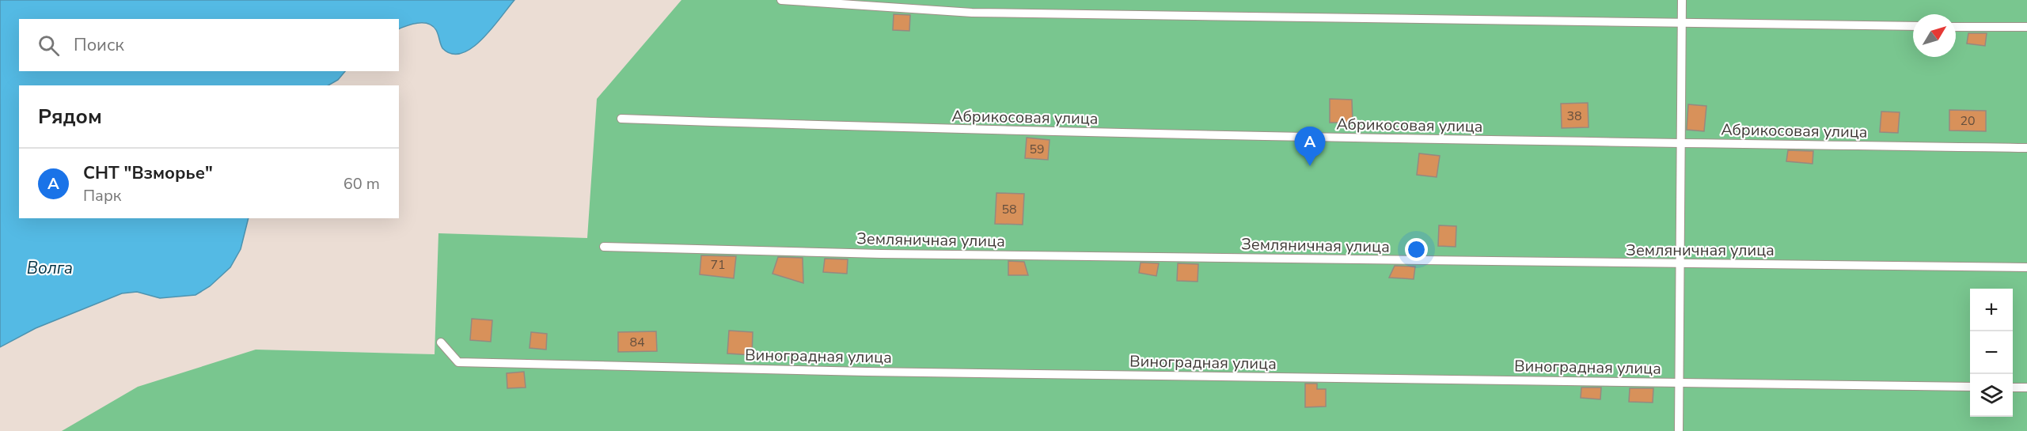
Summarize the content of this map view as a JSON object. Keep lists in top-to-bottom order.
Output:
{
  "streets": {
    "lane": ["Абрикосовая улица", "Земляничная улица", "Виноградная улица"]
  },
  "water": ["Волга"],
  "house_numbers": [
    "38",
    "20",
    "59",
    "58",
    "71",
    "84"
  ],
  "north": "top right",
  "page": {
    "search": "Поиск",
    "heading": "Рядом",
    "pins": "A",
    "list": [
      {
        "mark": "A",
        "name": "СНТ \"Взморье\"",
        "note": "Парк",
        "value": "60 m"
      }
    ],
    "map_buttons": ["+", "−"]
  }
}
